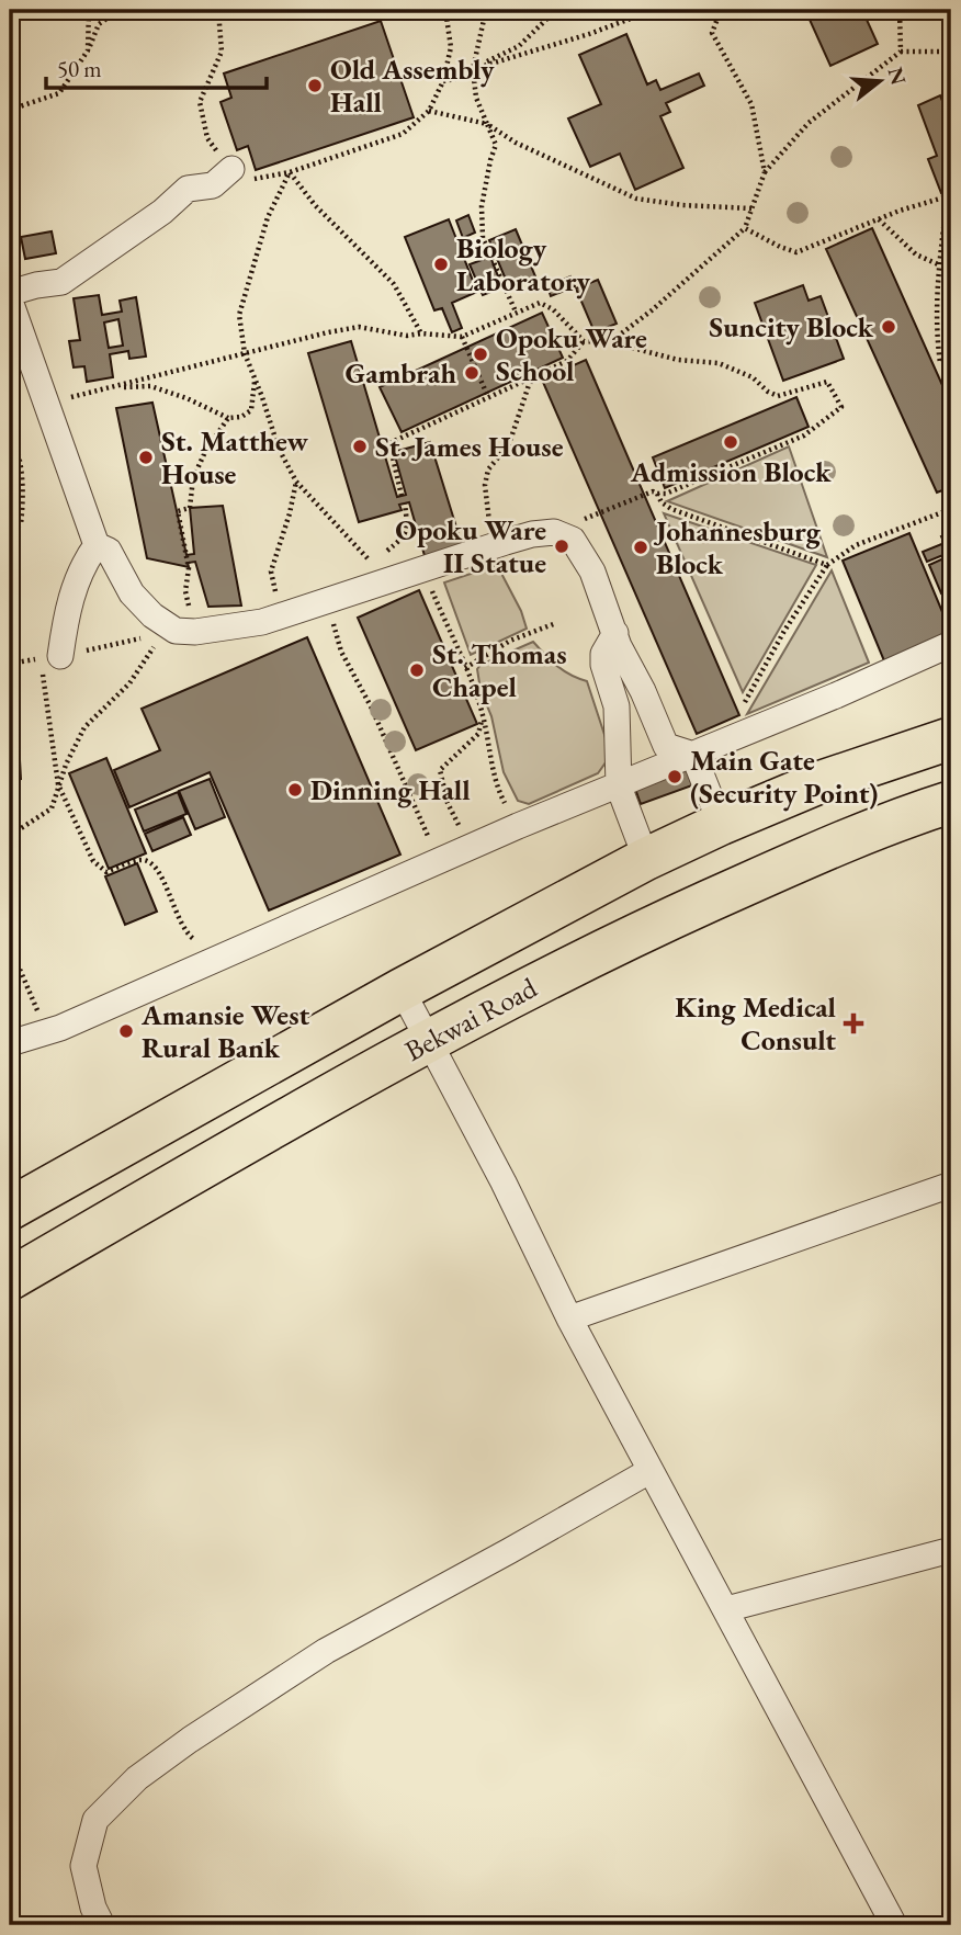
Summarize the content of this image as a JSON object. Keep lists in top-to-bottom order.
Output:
{
  "streets": {
    "highway": ["Bekwai Road"]
  },
  "places": {
    "other": [
      "Old Assembly Hall",
      "Biology Laboratory",
      "Suncity Block",
      "Opoku Ware School",
      "Gambrah",
      "Admission Block",
      "St. James House",
      "St. Matthew House",
      "Opoku Ware II Statue",
      "Johannesburg Block",
      "St. Thomas Chapel",
      "Main Gate (Security Point)",
      "Dinning Hall",
      "Amansie West Rural Bank"
    ],
    "health": ["King Medical Consult"]
  },
  "scale_bar": "50 m",
  "north": "right"
}
